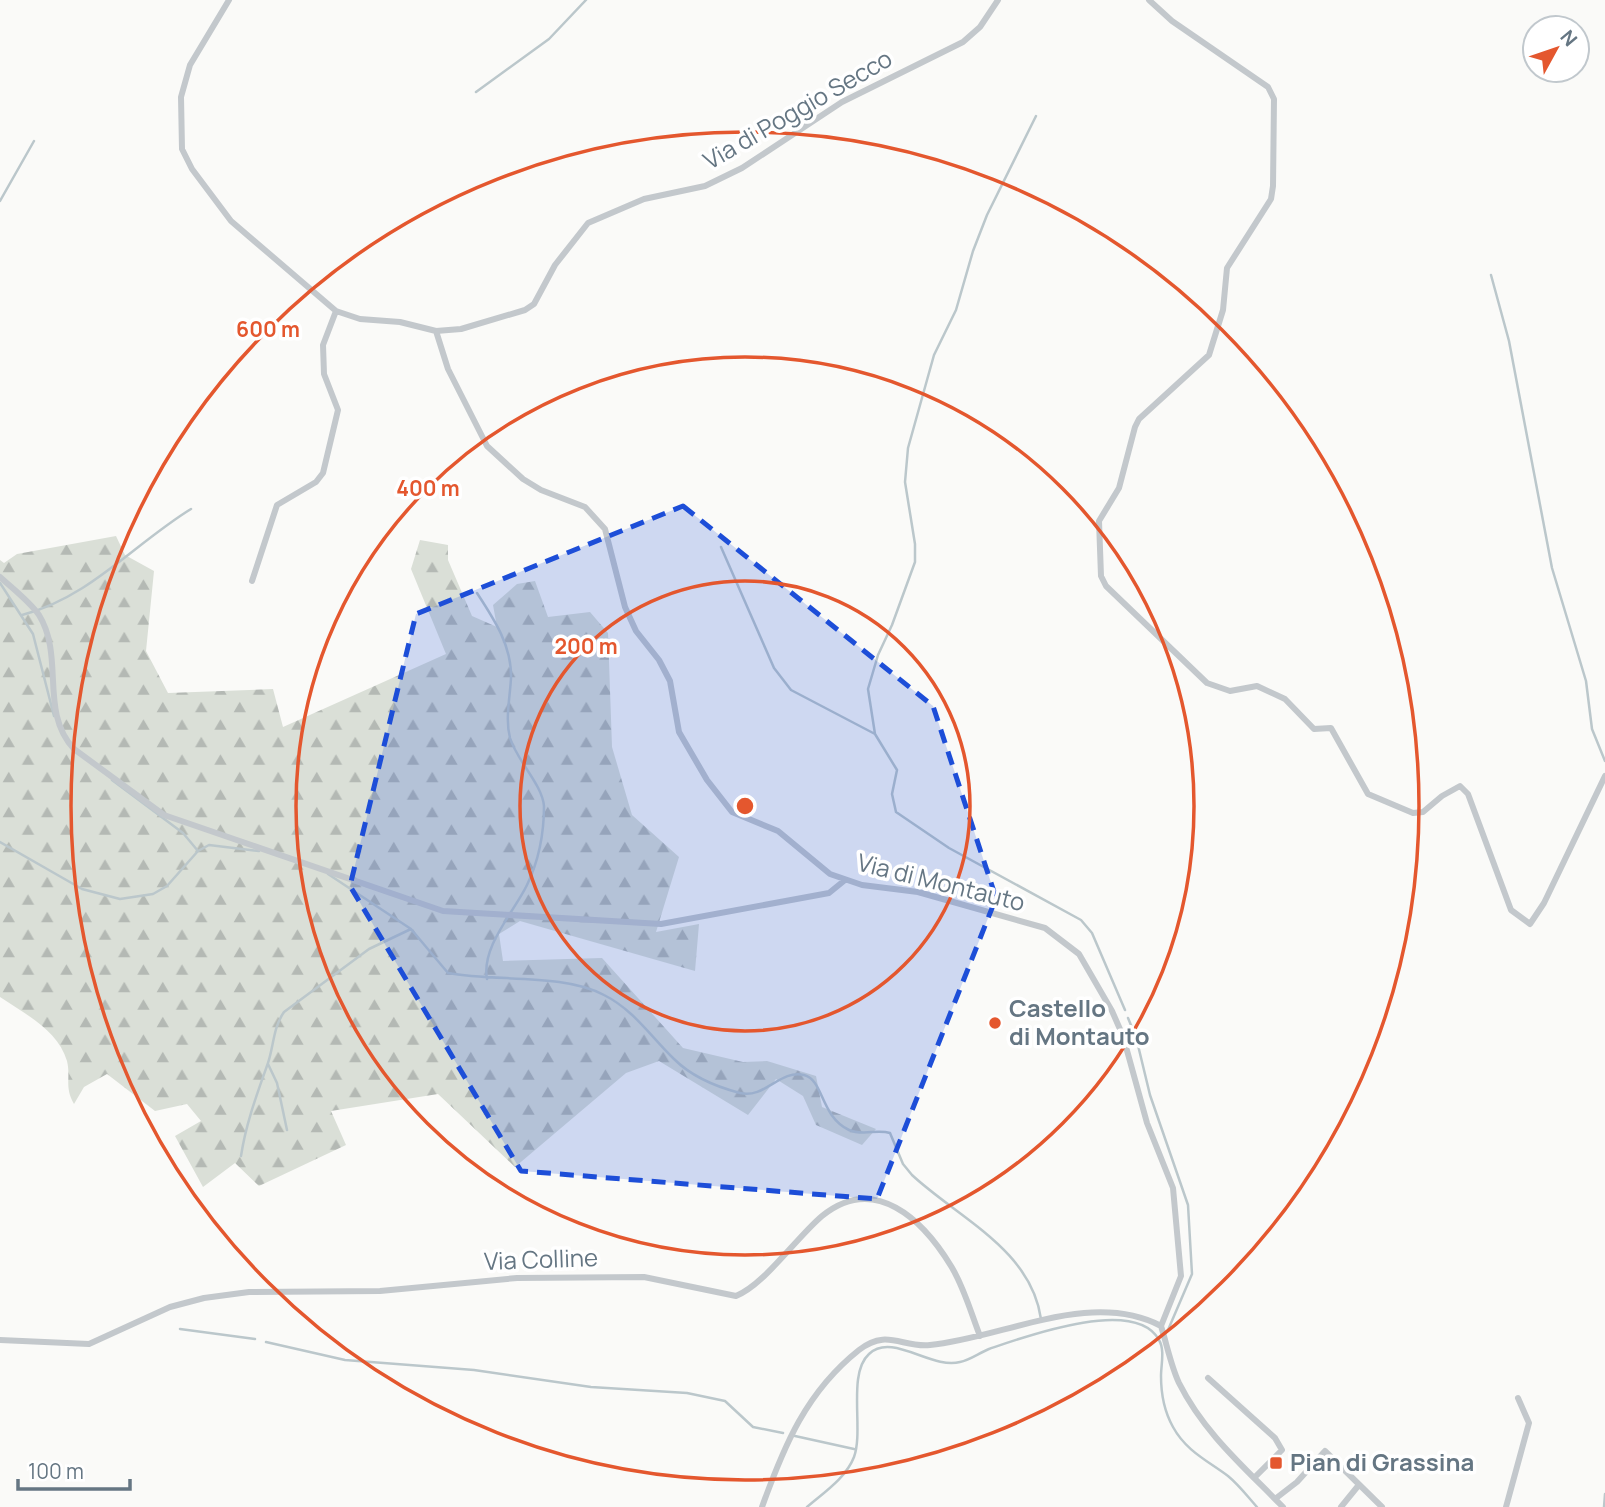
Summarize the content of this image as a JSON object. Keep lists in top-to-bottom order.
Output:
{
  "streets": {
    "street": ["Via di Poggio Secco", "Via di Montauto", "Via Colline"]
  },
  "crossings": [
    ["Via di Poggio Secco", "Via di Montauto"]
  ],
  "places": {
    "other": ["Castello di Montauto"],
    "transit": ["Pian di Grassina"]
  },
  "scale_bar": "100 m",
  "north": "top right",
  "rings": ["600 m", "400 m", "200 m"]
}
